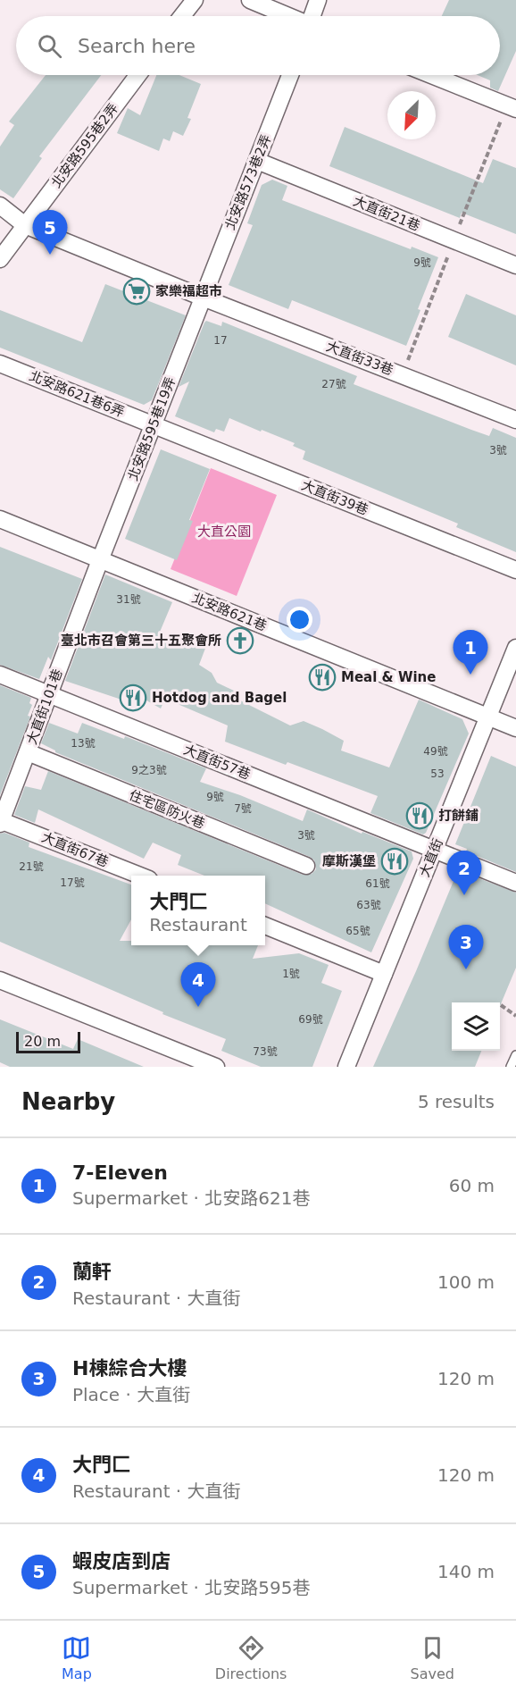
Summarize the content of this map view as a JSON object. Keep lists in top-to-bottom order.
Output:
{
  "streets": {
    "street": [
      "北安路595巷2弄",
      "北安路573巷2弄",
      "大直街21巷",
      "大直街33巷",
      "北安路621巷6弄",
      "北安路595巷19弄",
      "大直街39巷",
      "北安路621巷",
      "大直街101巷",
      "大直街57巷",
      "住宅區防火巷",
      "大直街67巷",
      "大直街"
    ]
  },
  "crossings": [
    ["北安路595巷2弄", "大直街33巷"],
    ["北安路573巷2弄", "大直街21巷"],
    ["北安路573巷2弄", "大直街33巷"],
    ["北安路573巷2弄", "北安路595巷19弄"],
    ["大直街33巷", "北安路595巷19弄"],
    ["北安路621巷6弄", "北安路595巷19弄"],
    ["北安路621巷6弄", "大直街39巷"],
    ["北安路595巷19弄", "大直街39巷"],
    ["北安路595巷19弄", "北安路621巷"],
    ["北安路595巷19弄", "大直街101巷"],
    ["北安路621巷", "大直街101巷"],
    ["北安路621巷", "大直街"],
    ["大直街101巷", "大直街57巷"],
    ["大直街101巷", "住宅區防火巷"],
    ["大直街101巷", "大直街67巷"],
    ["大直街57巷", "大直街"]
  ],
  "parks": ["大直公園"],
  "places": {
    "supermarket": ["家樂福超市"],
    "church": ["臺北市召會第三十五聚會所"],
    "restaurant": [
      "Meal & Wine",
      "Hotdog and Bagel",
      "打餅鋪",
      "摩斯漢堡"
    ]
  },
  "house_numbers": [
    "9號",
    "17",
    "27號",
    "3號",
    "31號",
    "13號",
    "49號",
    "9之3號",
    "53",
    "9號",
    "7號",
    "3號",
    "21號",
    "17號",
    "61號",
    "63號",
    "65號",
    "1號",
    "69號",
    "73號"
  ],
  "scale_bar": "20 m",
  "north": "bottom left",
  "page": {
    "search": "Search here",
    "pins": [
      "5",
      "1",
      "2",
      "3",
      "4"
    ],
    "popup": ["大門匚", "Restaurant"],
    "scale": "20 m",
    "heading": ["Nearby", "5 results"],
    "list": [
      {
        "mark": "1",
        "name": "7-Eleven",
        "note": "Supermarket · 北安路621巷",
        "value": "60 m"
      },
      {
        "mark": "2",
        "name": "蘭軒",
        "note": "Restaurant · 大直街",
        "value": "100 m"
      },
      {
        "mark": "3",
        "name": "H棟綜合大樓",
        "note": "Place · 大直街",
        "value": "120 m"
      },
      {
        "mark": "4",
        "name": "大門匚",
        "note": "Restaurant · 大直街",
        "value": "120 m"
      },
      {
        "mark": "5",
        "name": "蝦皮店到店",
        "note": "Supermarket · 北安路595巷",
        "value": "140 m"
      }
    ],
    "nav": ["Map", "Directions", "Saved"]
  }
}
